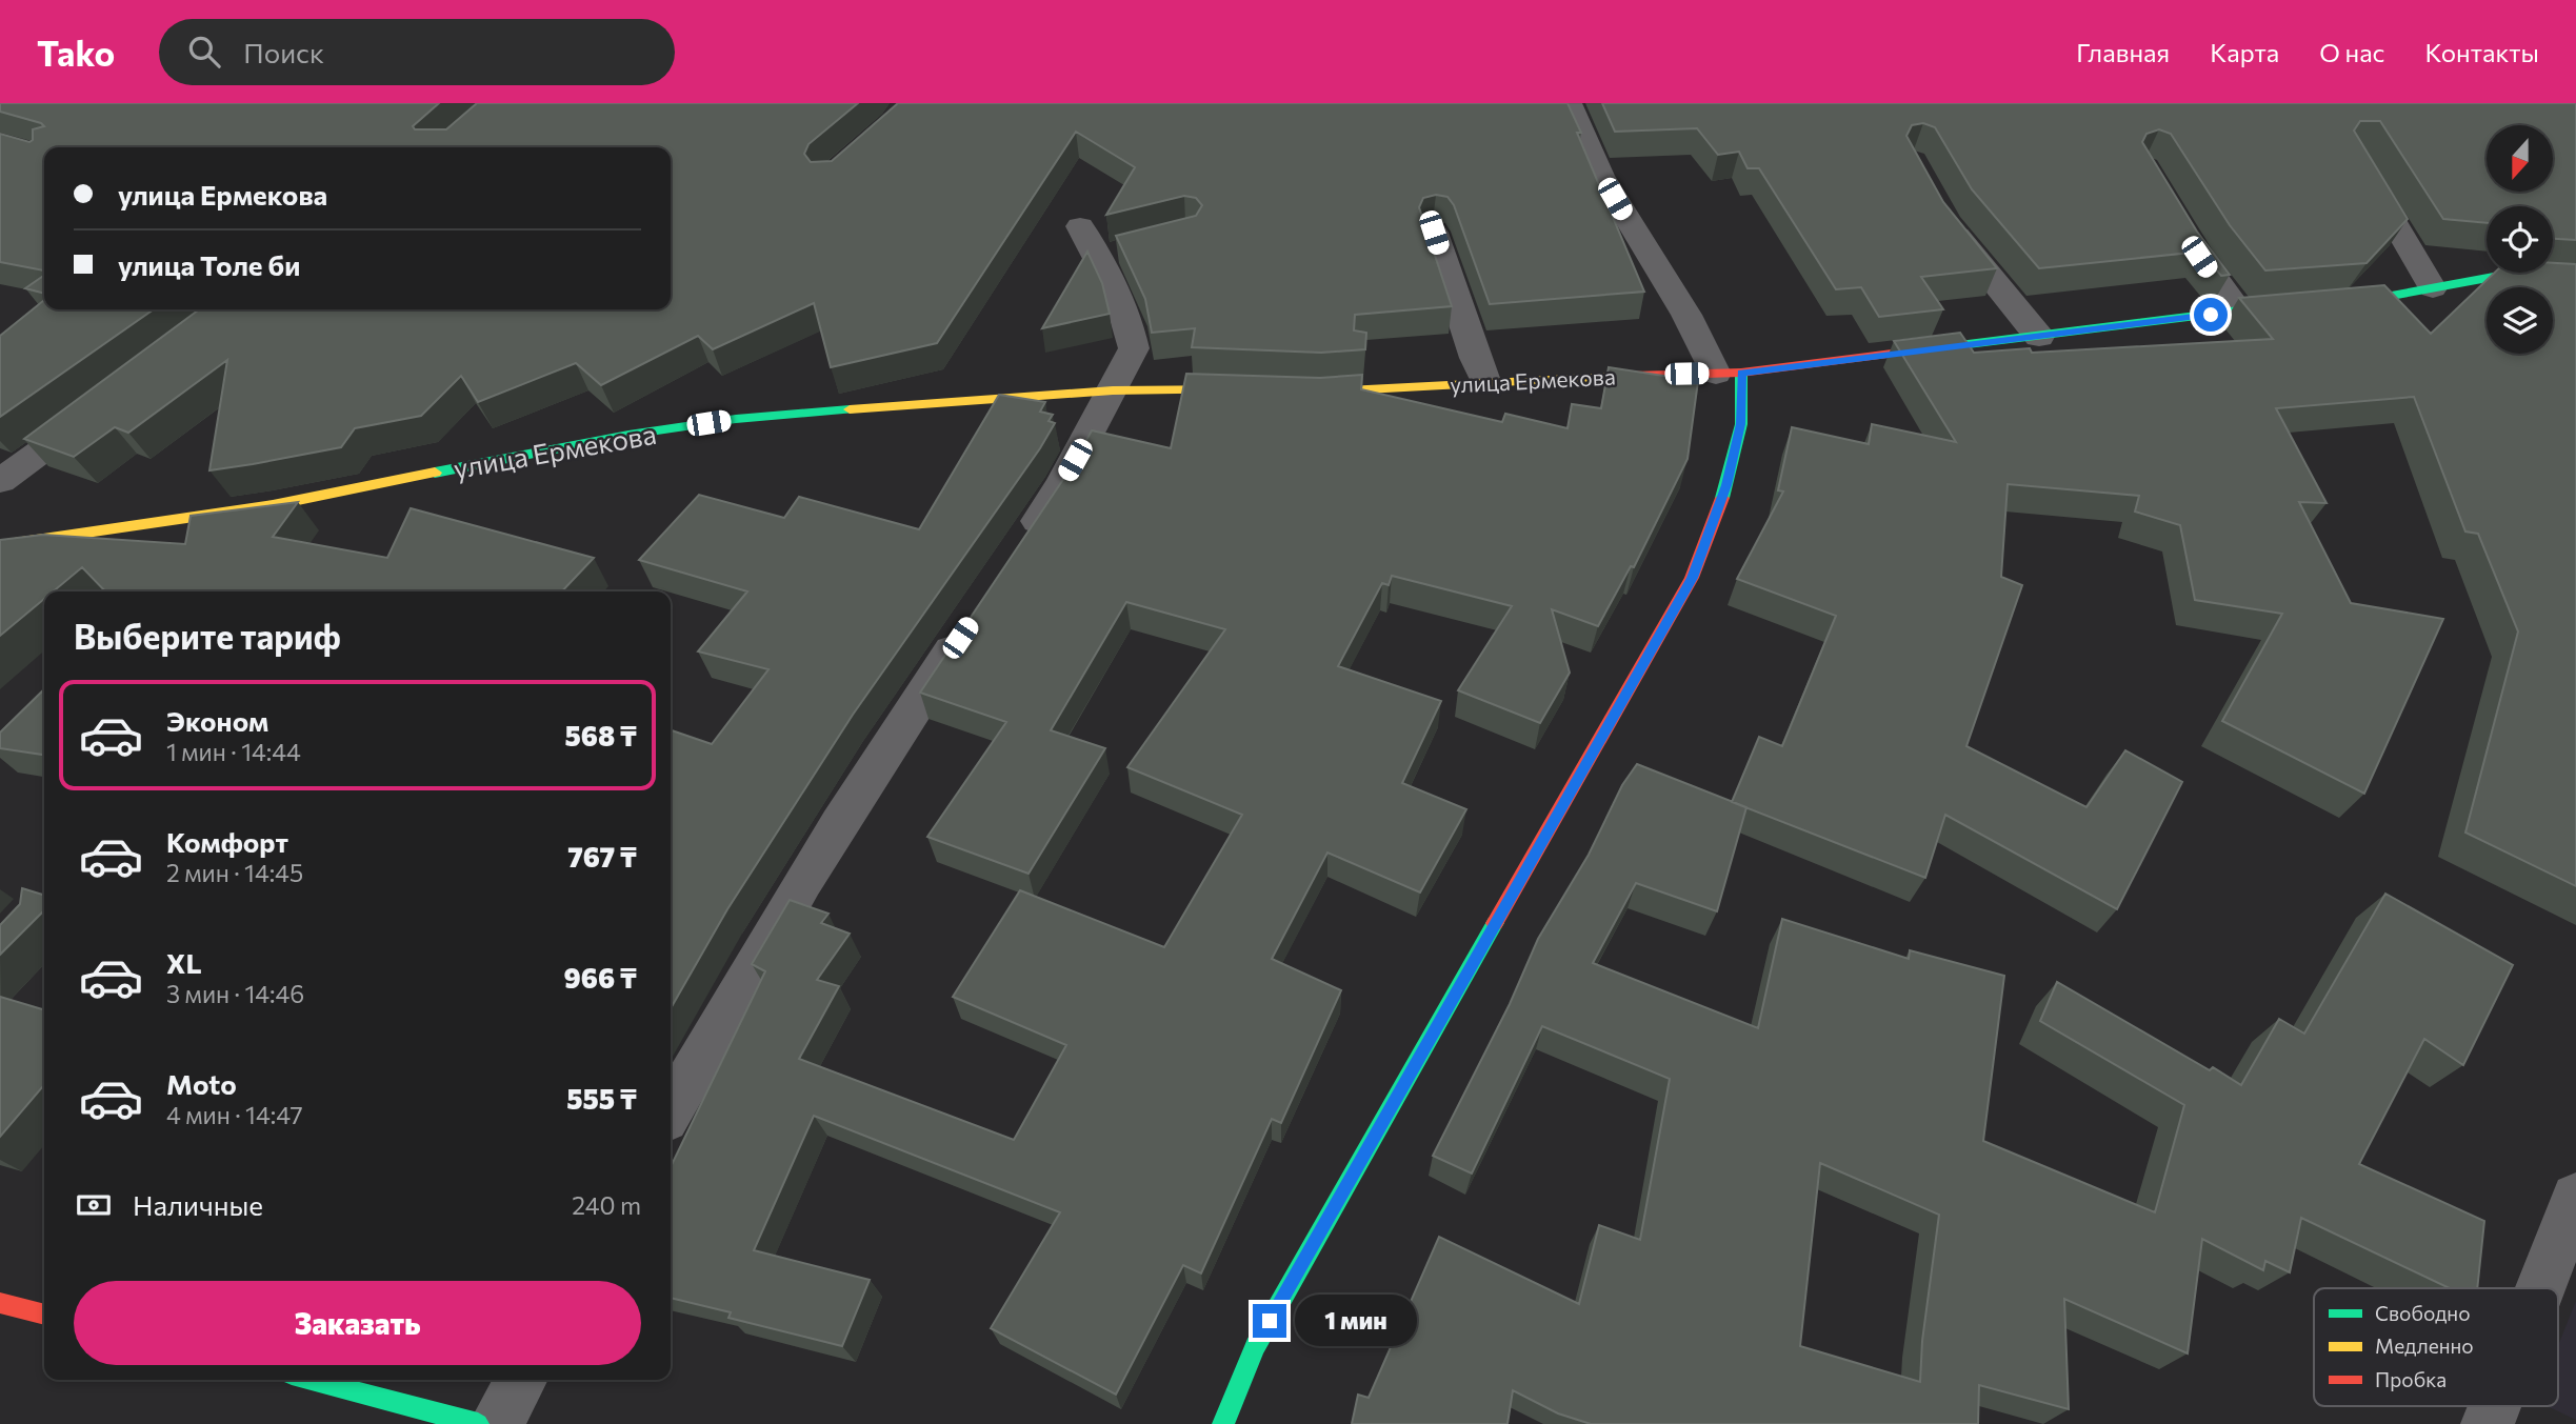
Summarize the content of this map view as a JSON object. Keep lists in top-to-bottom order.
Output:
{
  "streets": {
    "street": ["улица Ермекова"]
  },
  "legend": ["Свободно", "Медленно", "Пробка"],
  "north": "bottom",
  "page": {
    "header": "Tako",
    "search": "Поиск",
    "nav": [
      "Главная",
      "Карта",
      "О нас",
      "Контакты"
    ],
    "banner": ["улица Ермекова", "улица Толе би"],
    "heading": "Выберите тариф",
    "list": [
      {
        "name": "Эконом",
        "note": "1 мин · 14:44",
        "value": "568 ₸"
      },
      {
        "name": "Комфорт",
        "note": "2 мин · 14:45",
        "value": "767 ₸"
      },
      {
        "name": "XL",
        "note": "3 мин · 14:46",
        "value": "966 ₸"
      },
      {
        "name": "Moto",
        "note": "4 мин · 14:47",
        "value": "555 ₸"
      }
    ],
    "pay": ["Наличные", "240 m"],
    "buttons": "Заказать",
    "bubble": "1 мин"
  }
}
